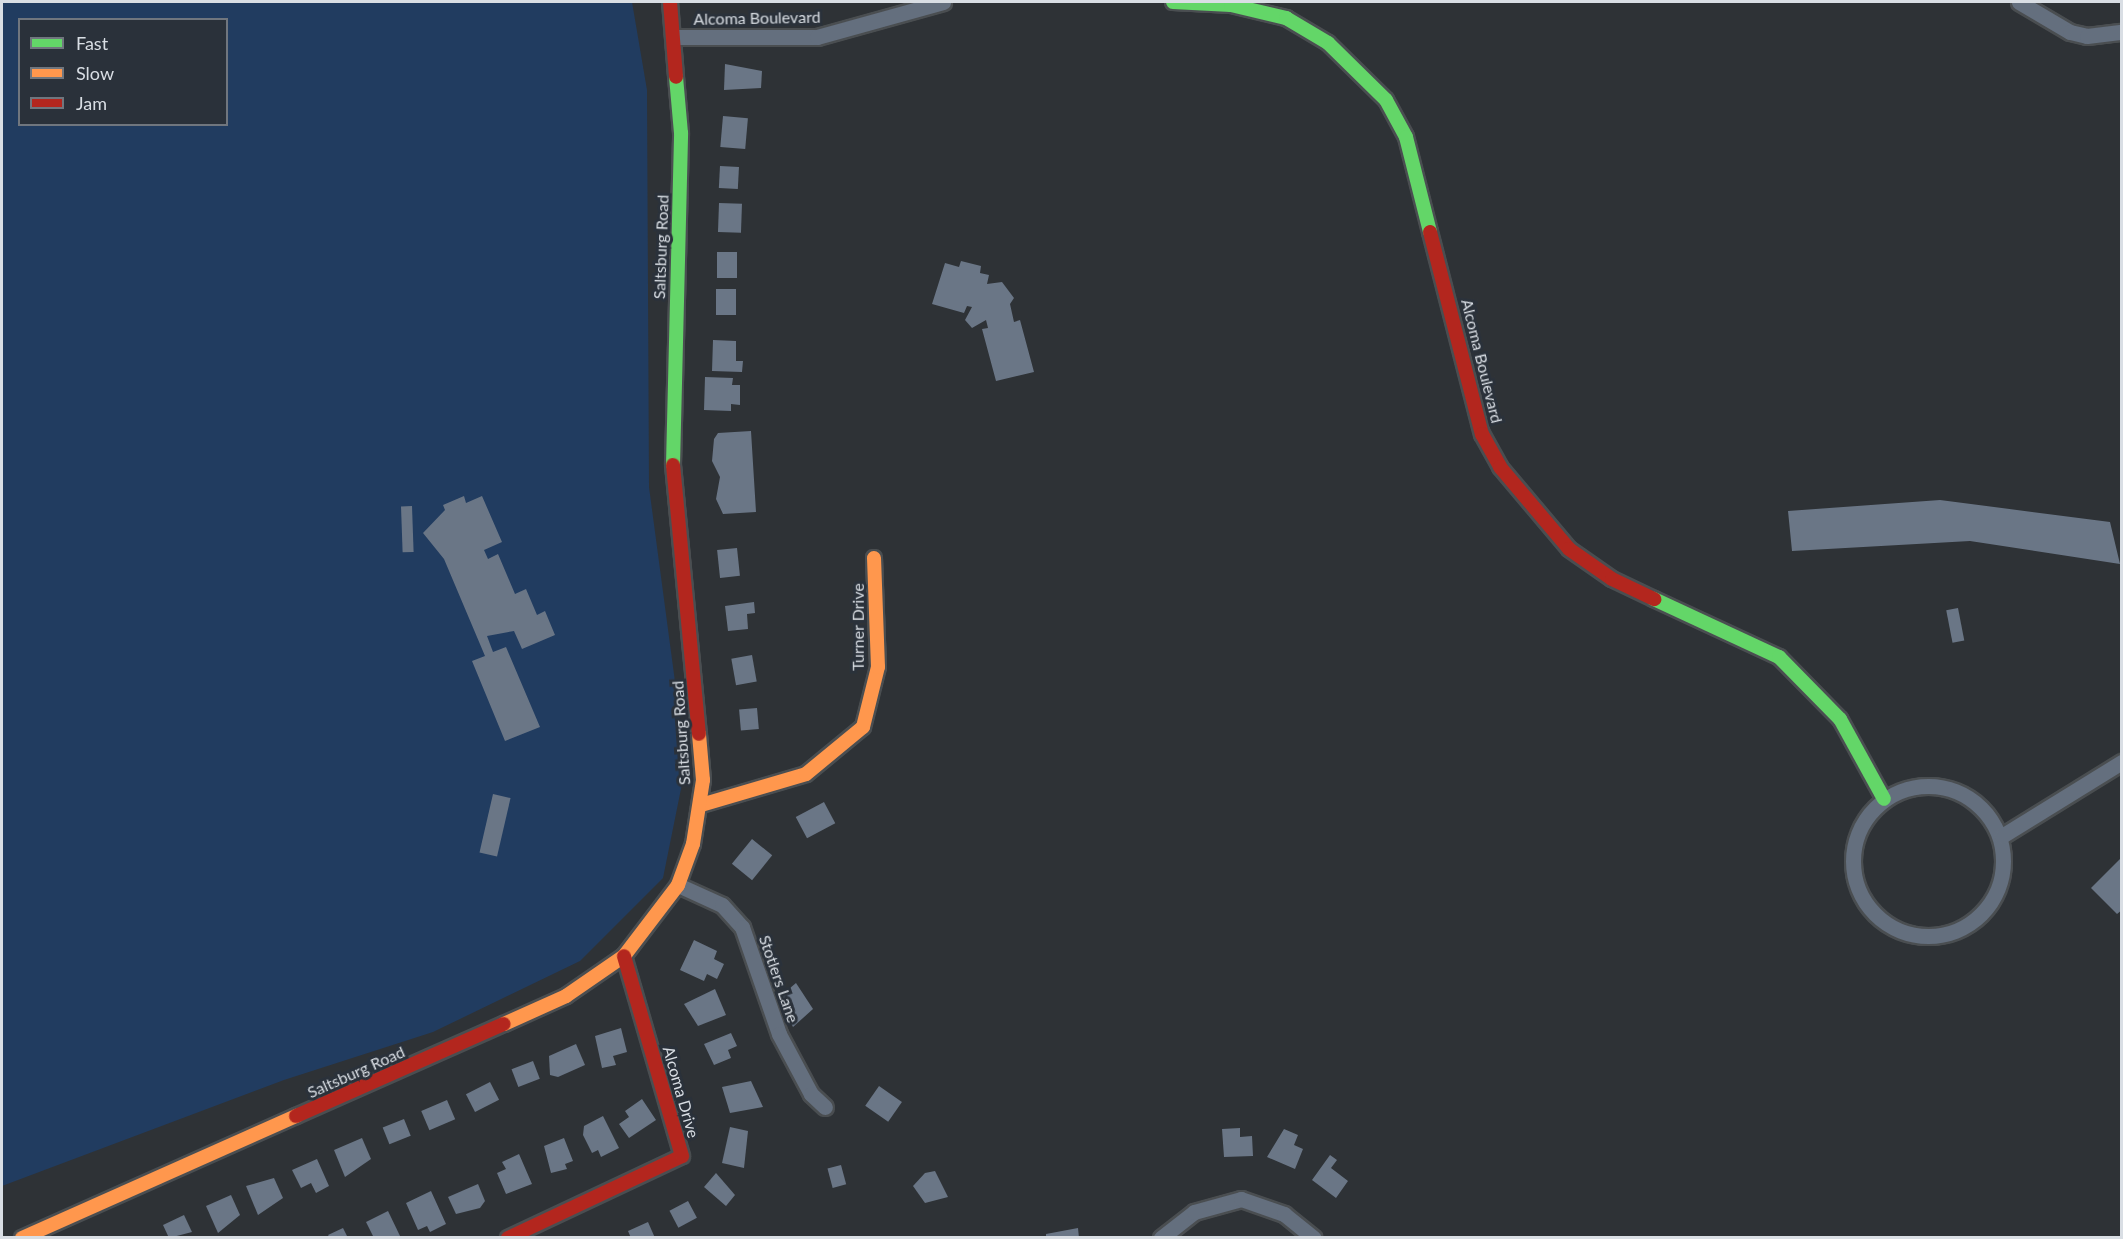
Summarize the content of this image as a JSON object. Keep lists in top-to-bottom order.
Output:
{
  "streets": {
    "street": [
      "Alcoma Boulevard",
      "Saltsburg Road",
      "Turner Drive",
      "Stotlers Lane",
      "Alcoma Drive"
    ]
  },
  "crossings": [
    ["Alcoma Boulevard", "Saltsburg Road"],
    ["Saltsburg Road", "Turner Drive"],
    ["Saltsburg Road", "Stotlers Lane"],
    ["Saltsburg Road", "Alcoma Drive"]
  ],
  "legend": ["Fast", "Slow", "Jam"]
}
